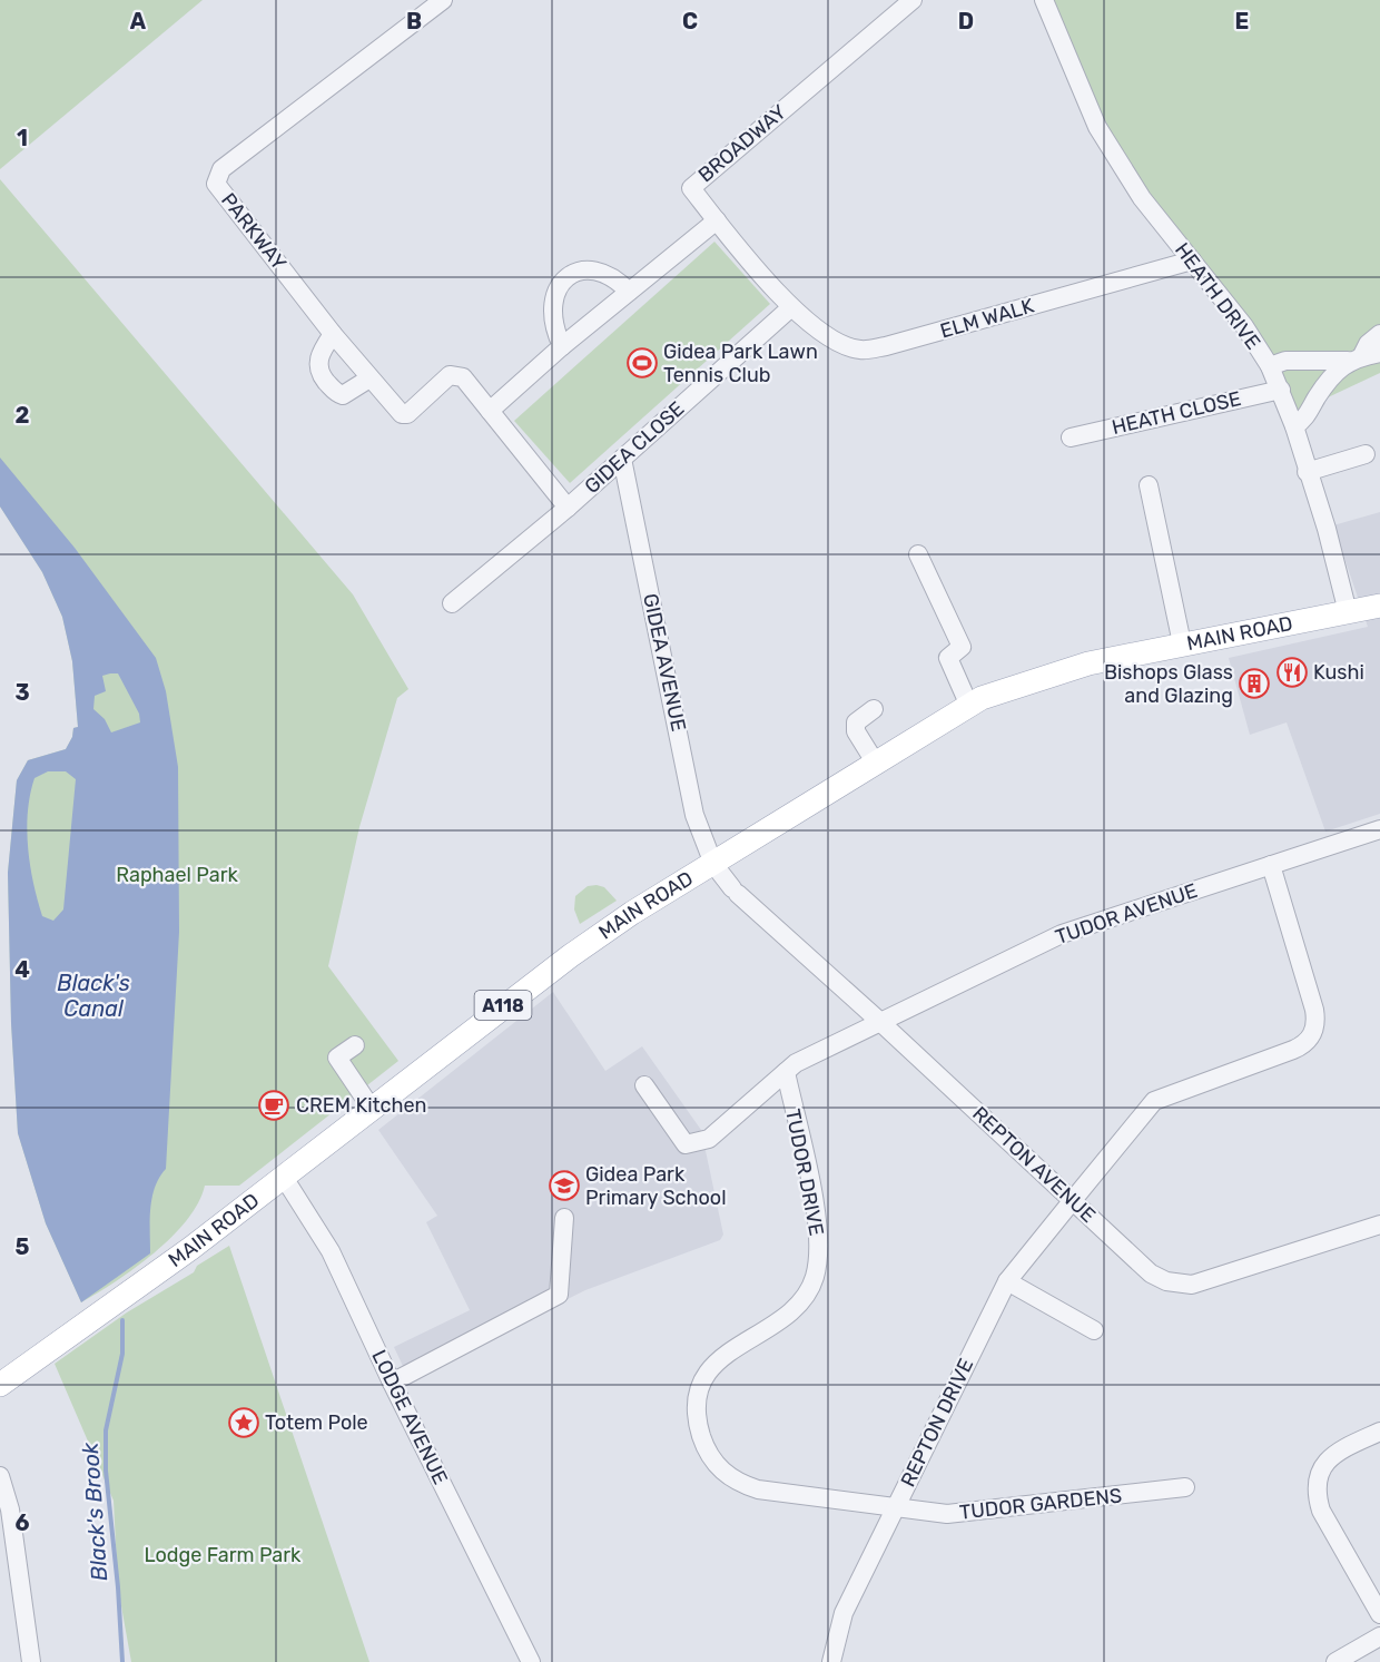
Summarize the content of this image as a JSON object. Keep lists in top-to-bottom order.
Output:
{
  "streets": {
    "main road": ["MAIN ROAD", "A118"],
    "street": [
      "BROADWAY",
      "PARKWAY",
      "HEATH DRIVE",
      "ELM WALK",
      "HEATH CLOSE",
      "GIDEA CLOSE",
      "GIDEA AVENUE",
      "TUDOR AVENUE",
      "REPTON AVENUE",
      "TUDOR DRIVE",
      "LODGE AVENUE",
      "REPTON DRIVE",
      "TUDOR GARDENS"
    ]
  },
  "crossings": [
    ["BROADWAY", "ELM WALK"],
    ["BROADWAY", "GIDEA CLOSE"],
    ["PARKWAY", "GIDEA CLOSE"],
    ["HEATH DRIVE", "ELM WALK"],
    ["HEATH DRIVE", "HEATH CLOSE"],
    ["HEATH DRIVE", "MAIN ROAD"],
    ["ELM WALK", "GIDEA CLOSE"],
    ["GIDEA CLOSE", "GIDEA AVENUE"],
    ["MAIN ROAD", "GIDEA AVENUE"],
    ["MAIN ROAD", "REPTON AVENUE"],
    ["MAIN ROAD", "LODGE AVENUE"],
    ["GIDEA AVENUE", "REPTON AVENUE"],
    ["TUDOR AVENUE", "REPTON AVENUE"],
    ["TUDOR AVENUE", "TUDOR DRIVE"],
    ["TUDOR AVENUE", "REPTON DRIVE"],
    ["REPTON AVENUE", "REPTON DRIVE"],
    ["TUDOR DRIVE", "REPTON DRIVE"],
    ["TUDOR DRIVE", "TUDOR GARDENS"],
    ["REPTON DRIVE", "TUDOR GARDENS"]
  ],
  "water": ["Black's Canal", "Black's Brook"],
  "parks": ["Raphael Park", "Lodge Farm Park"],
  "places": {
    "sports": ["Gidea Park Lawn Tennis Club"],
    "restaurant": ["Kushi"],
    "building": ["Bishops Glass and Glazing"],
    "cafe": ["CREM Kitchen"],
    "school or university": ["Gidea Park Primary School"],
    "place": ["Totem Pole"]
  },
  "grid": {
    "columns": [
      "A",
      "B",
      "C",
      "D",
      "E"
    ],
    "rows": [
      "1",
      "2",
      "3",
      "4",
      "5",
      "6"
    ]
  }
}
